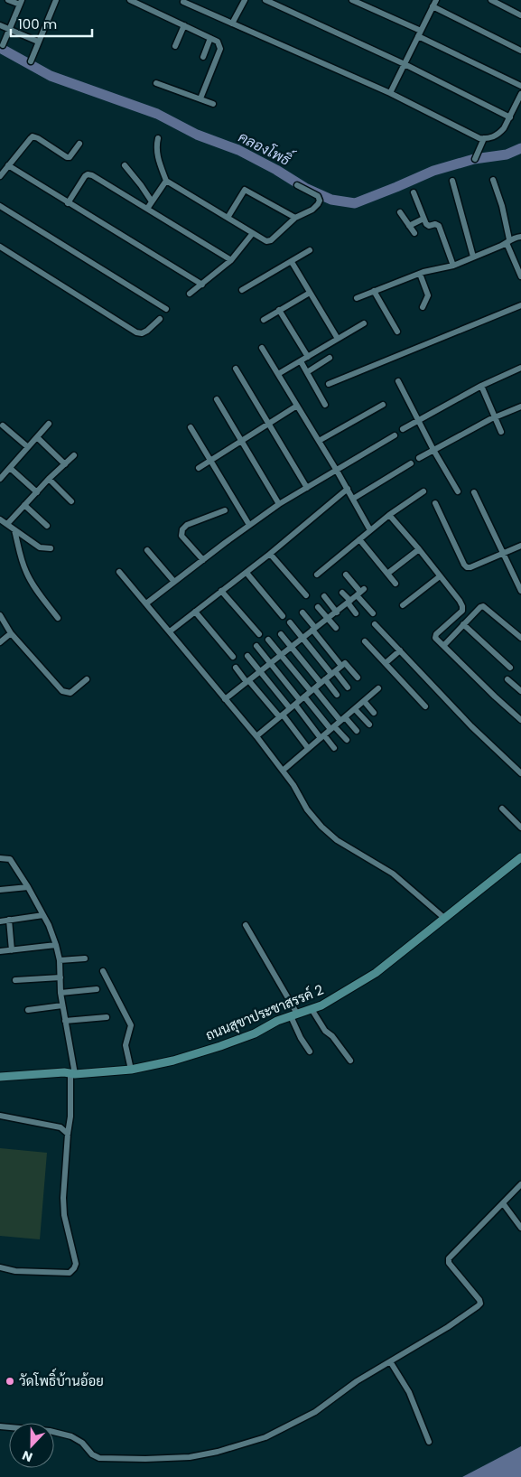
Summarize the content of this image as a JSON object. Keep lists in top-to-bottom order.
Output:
{
  "streets": {
    "street": ["ถนนสุขาประชาสรรค์ 2"]
  },
  "water": ["คลองโพธิ์"],
  "places": ["วัดโพธิ์บ้านอ้อย"],
  "scale_bar": "100 m",
  "north": "bottom"
}
